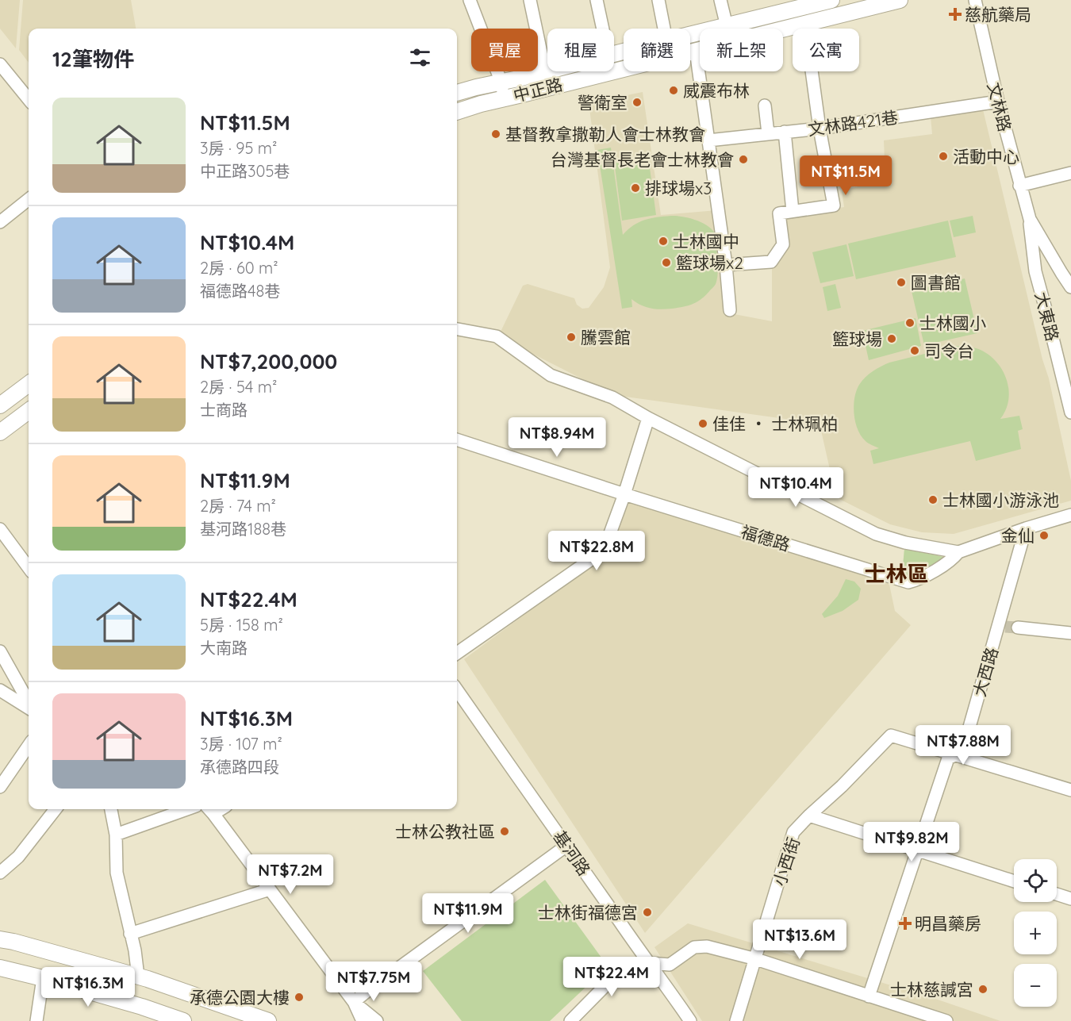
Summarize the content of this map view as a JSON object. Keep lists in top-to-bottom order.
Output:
{
  "streets": {
    "main road": ["中正路"],
    "street": [
      "文林路",
      "文林路421巷",
      "大東路",
      "福德路",
      "大西路",
      "基河路",
      "小西街"
    ]
  },
  "crossings": [
    ["文林路", "文林路421巷"],
    ["文林路", "大東路"],
    ["福德路", "大西路"],
    ["大西路", "小西街"]
  ],
  "districts": ["士林區"],
  "places": {
    "health": ["慈航藥局", "明昌藥房"],
    "other": [
      "威震布林",
      "警衛室",
      "基督教拿撒勒人會士林教會",
      "活動中心",
      "台灣基督長老會士林教會",
      "排球場x3",
      "士林國中",
      "籃球場x2",
      "圖書館",
      "士林國小",
      "騰雲館",
      "籃球場",
      "司令台",
      "佳佳 ‧ 士林珮柏",
      "士林國小游泳池",
      "金仙",
      "士林公教社區",
      "士林街福德宮",
      "士林慈諴宮",
      "承德公園大樓"
    ]
  },
  "page": {
    "chip": [
      "買屋",
      "租屋",
      "篩選",
      "新上架",
      "公寓"
    ],
    "heading": "12筆物件",
    "list": [
      {
        "name": "NT$11.5M",
        "note": "3房 · 95 m² · 中正路305巷"
      },
      {
        "name": "NT$10.4M",
        "note": "2房 · 60 m² · 福德路48巷"
      },
      {
        "name": "NT$7,200,000",
        "note": "2房 · 54 m² · 士商路"
      },
      {
        "name": "NT$11.9M",
        "note": "2房 · 74 m² · 基河路188巷"
      },
      {
        "name": "NT$22.4M",
        "note": "5房 · 158 m² · 大南路"
      },
      {
        "name": "NT$16.3M",
        "note": "3房 · 107 m² · 承德路四段"
      }
    ],
    "price": [
      "NT$11.5M",
      "NT$8.94M",
      "NT$10.4M",
      "NT$22.8M",
      "NT$7.88M",
      "NT$9.82M",
      "NT$7.2M",
      "NT$11.9M",
      "NT$13.6M",
      "NT$22.4M",
      "NT$7.75M",
      "NT$16.3M"
    ],
    "map_buttons": ["+", "−"]
  }
}
